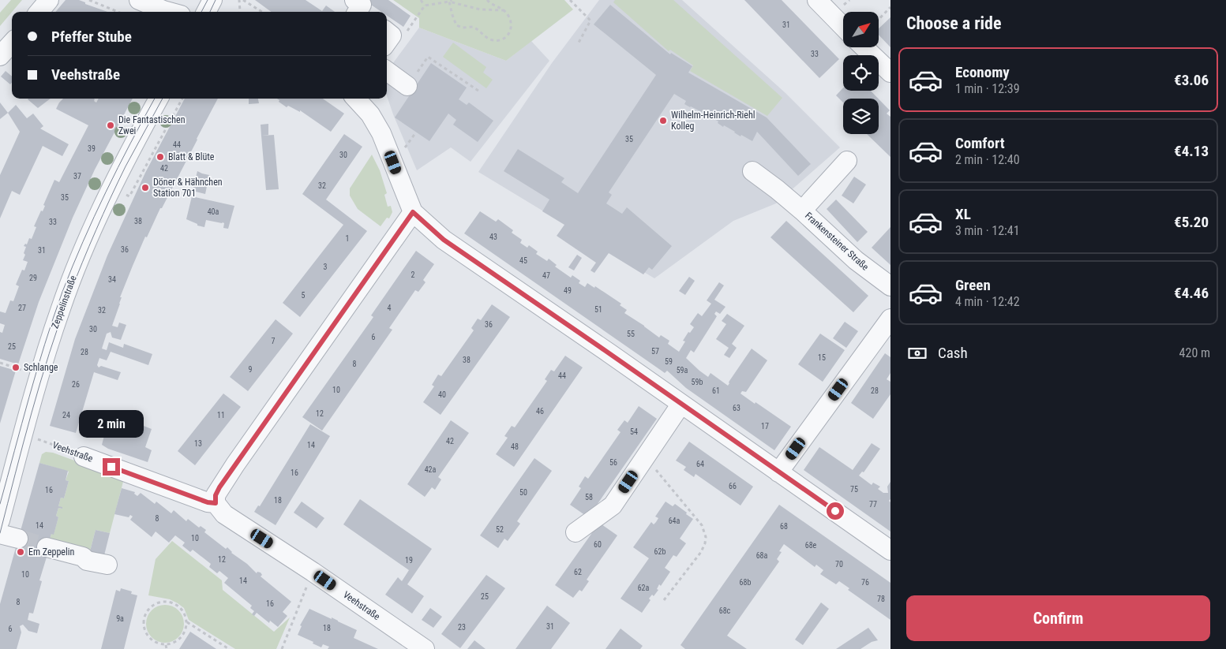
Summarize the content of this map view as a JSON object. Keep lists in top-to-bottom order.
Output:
{
  "streets": {
    "street": ["Frankensteiner Straße", "Zeppelinstraße", "Veehstraße"]
  },
  "crossings": [
    ["Zeppelinstraße", "Veehstraße"]
  ],
  "places": [
    "Wilhelm-Heinrich-Riehl Kolleg",
    "Die Fantastischen Zwei",
    "Blatt & Blüte",
    "Döner & Hähnchen Station 701",
    "Schlange",
    "Em Zeppelin"
  ],
  "house_numbers": [
    "31",
    "33",
    "35",
    "44",
    "39",
    "30",
    "42",
    "37",
    "32",
    "35",
    "40a",
    "38",
    "33",
    "43",
    "1",
    "36",
    "31",
    "45",
    "3",
    "2",
    "47",
    "29",
    "34",
    "49",
    "5",
    "27",
    "4",
    "51",
    "32",
    "36",
    "30",
    "55",
    "6",
    "7",
    "25",
    "57",
    "28",
    "15",
    "38",
    "59",
    "8",
    "9",
    "59a",
    "44",
    "59b",
    "26",
    "10",
    "61",
    "28",
    "40",
    "63",
    "46",
    "12",
    "24",
    "11",
    "17",
    "54",
    "42",
    "13",
    "14",
    "48",
    "56",
    "64",
    "42a",
    "16",
    "66",
    "75",
    "16",
    "50",
    "58",
    "18",
    "77",
    "8",
    "64a",
    "14",
    "68",
    "52",
    "10",
    "60",
    "68e",
    "62b",
    "68a",
    "12",
    "19",
    "70",
    "62",
    "10",
    "14",
    "68b",
    "76",
    "62a",
    "25",
    "78",
    "8",
    "16",
    "68c",
    "9a",
    "31",
    "23",
    "18",
    "6"
  ],
  "north": "top right",
  "page": {
    "heading": "Choose a ride",
    "banner": ["Pfeffer Stube", "Veehstraße"],
    "list": [
      {
        "name": "Economy",
        "note": "1 min · 12:39",
        "value": "€3.06"
      },
      {
        "name": "Comfort",
        "note": "2 min · 12:40",
        "value": "€4.13"
      },
      {
        "name": "XL",
        "note": "3 min · 12:41",
        "value": "€5.20"
      },
      {
        "name": "Green",
        "note": "4 min · 12:42",
        "value": "€4.46"
      }
    ],
    "pay": ["Cash", "420 m"],
    "bubble": "2 min",
    "buttons": "Confirm"
  }
}
